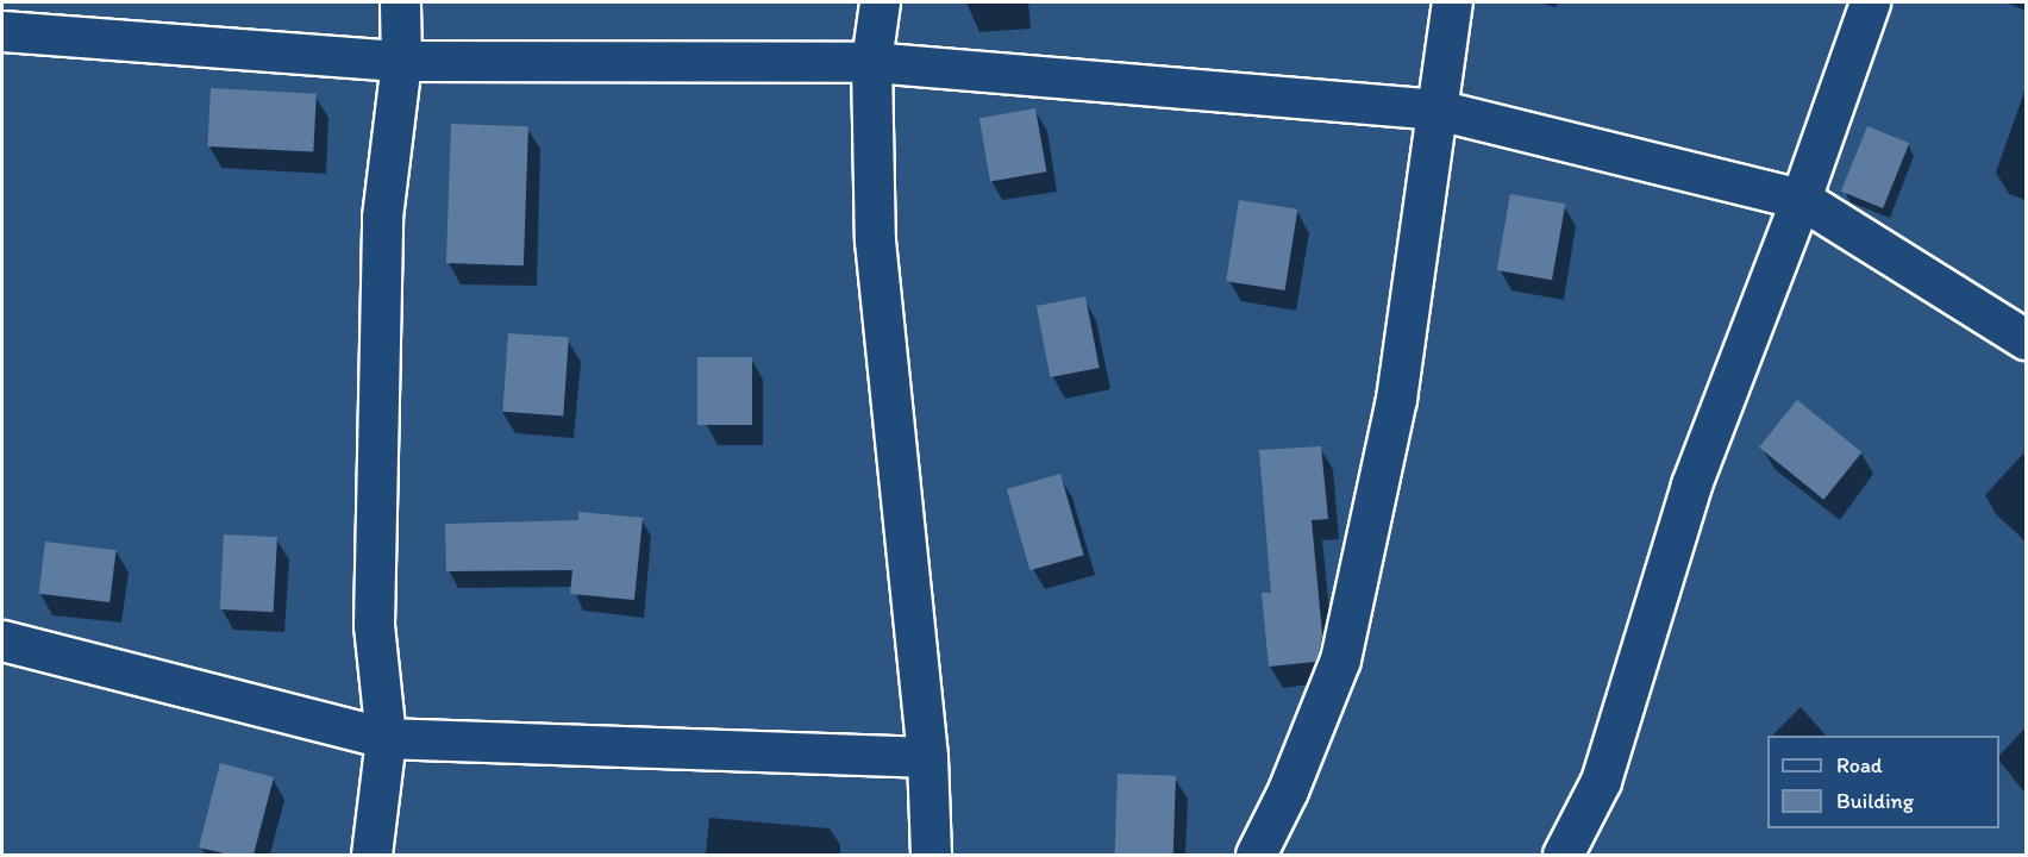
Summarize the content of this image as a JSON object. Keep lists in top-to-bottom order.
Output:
{
  "legend": ["Road", "Building"]
}
